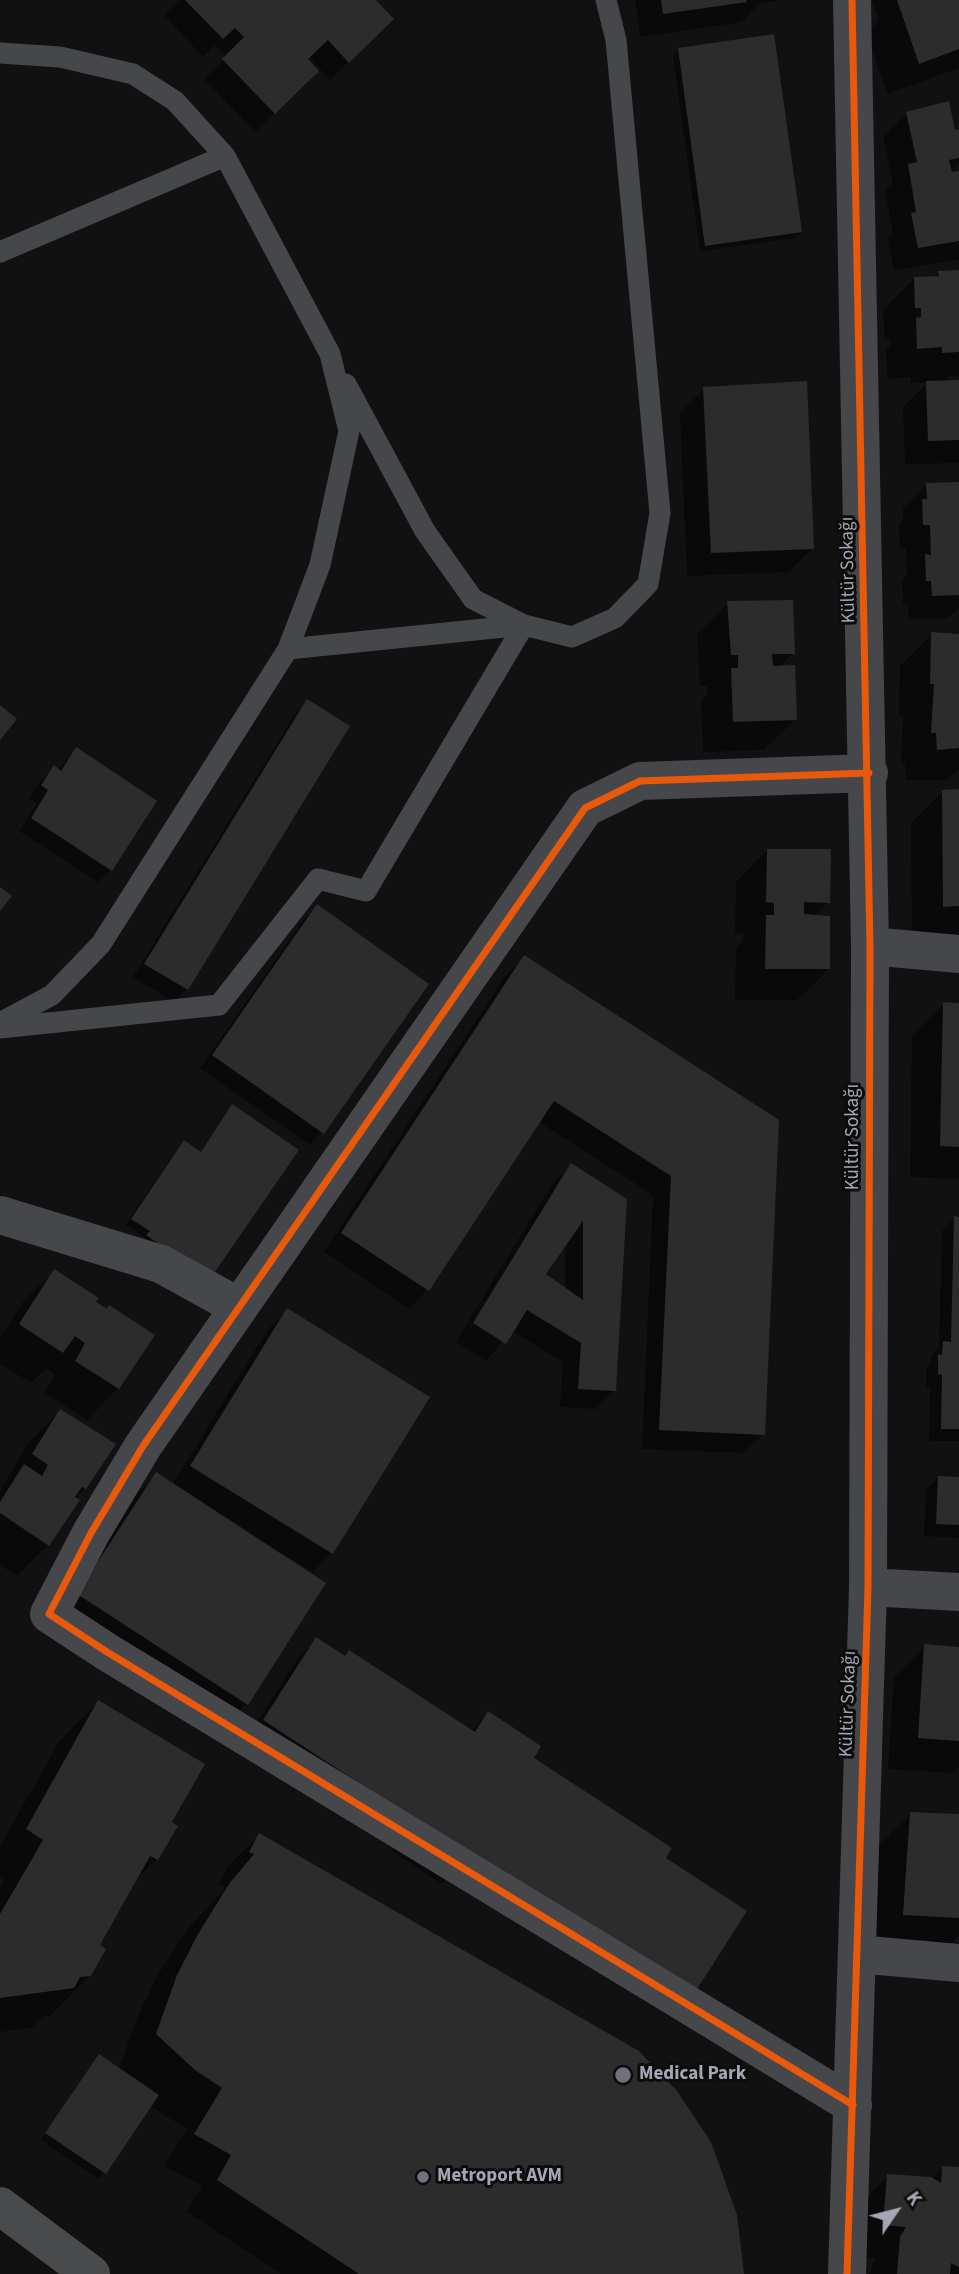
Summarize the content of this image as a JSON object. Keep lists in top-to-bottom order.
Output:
{
  "streets": {
    "street": ["Kültür Sokağı"]
  },
  "places": ["Medical Park", "Metroport AVM"],
  "north": "top right"
}
